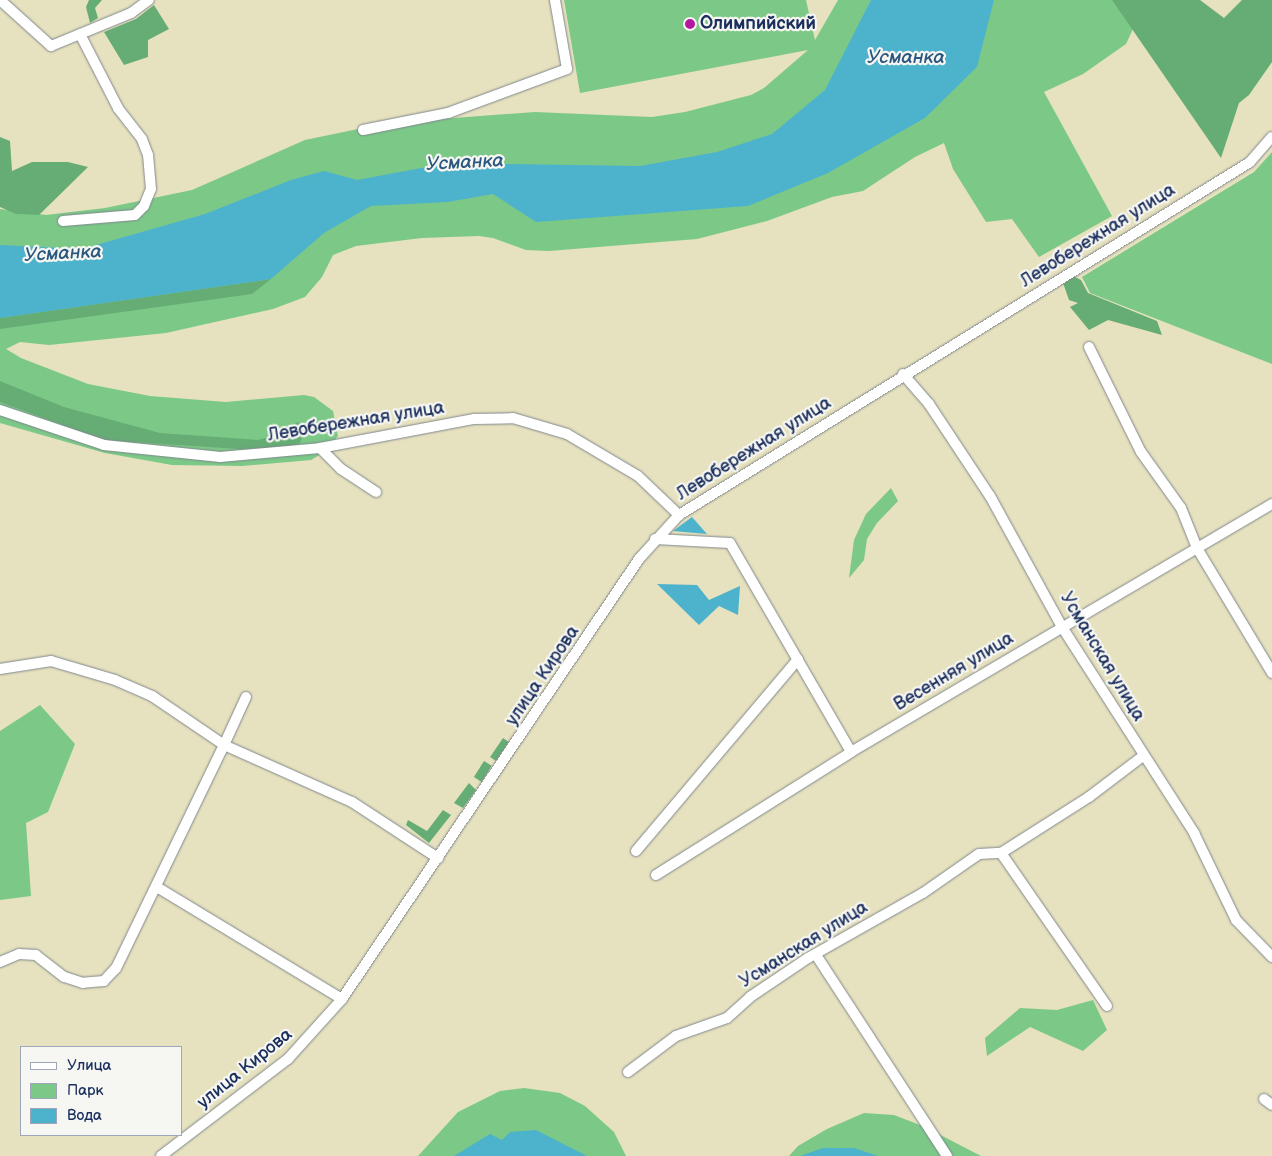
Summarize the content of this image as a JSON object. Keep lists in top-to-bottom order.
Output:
{
  "streets": {
    "street": [
      "Левобережная улица",
      "Усманская улица",
      "Весенняя улица",
      "улица Кирова"
    ]
  },
  "crossings": [
    ["Левобережная улица", "Усманская улица"],
    ["Левобережная улица", "улица Кирова"],
    ["Усманская улица", "Весенняя улица"]
  ],
  "water": ["Усманка"],
  "places": ["Олимпийский"],
  "legend": ["Улица", "Парк", "Вода"]
}
